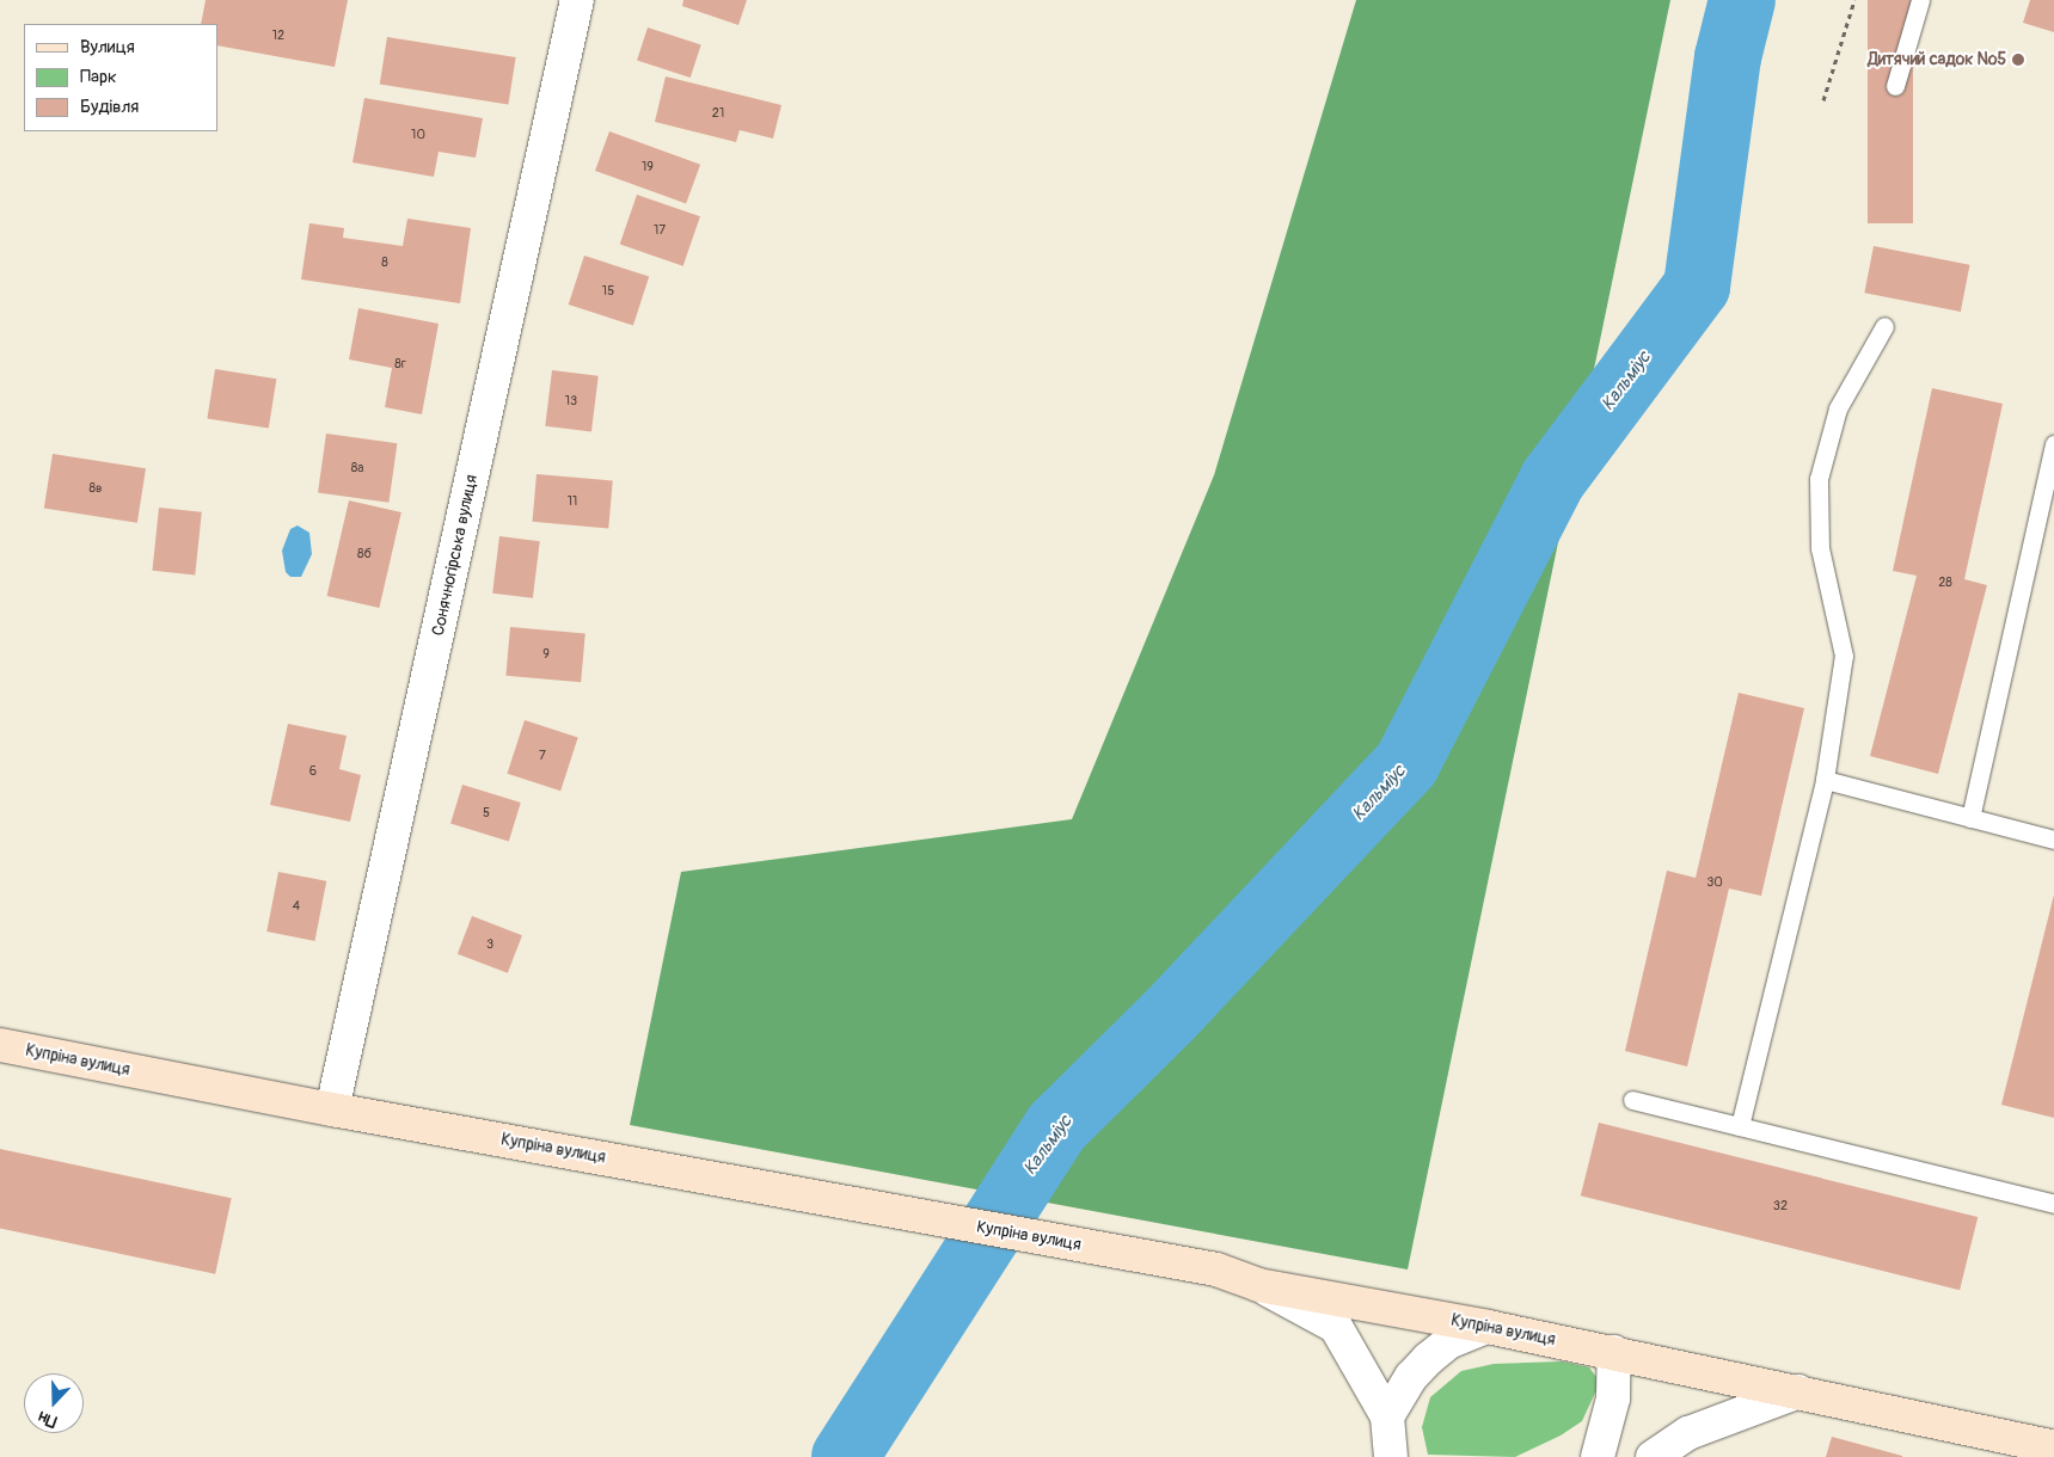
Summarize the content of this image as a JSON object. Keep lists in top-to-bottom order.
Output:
{
  "streets": {
    "main road": ["Купріна вулиця"],
    "street": ["Сонячногірська вулиця"]
  },
  "crossings": [
    ["Сонячногірська вулиця", "Купріна вулиця"]
  ],
  "water": ["Кальміус"],
  "places": ["Дитячий садок №5"],
  "house_numbers": [
    "12",
    "21",
    "10",
    "19",
    "17",
    "8",
    "15",
    "8г",
    "13",
    "8а",
    "8в",
    "11",
    "8б",
    "28",
    "9",
    "7",
    "6",
    "5",
    "30",
    "4",
    "3",
    "32"
  ],
  "legend": ["Вулиця", "Парк", "Будівля"],
  "north": "bottom"
}
